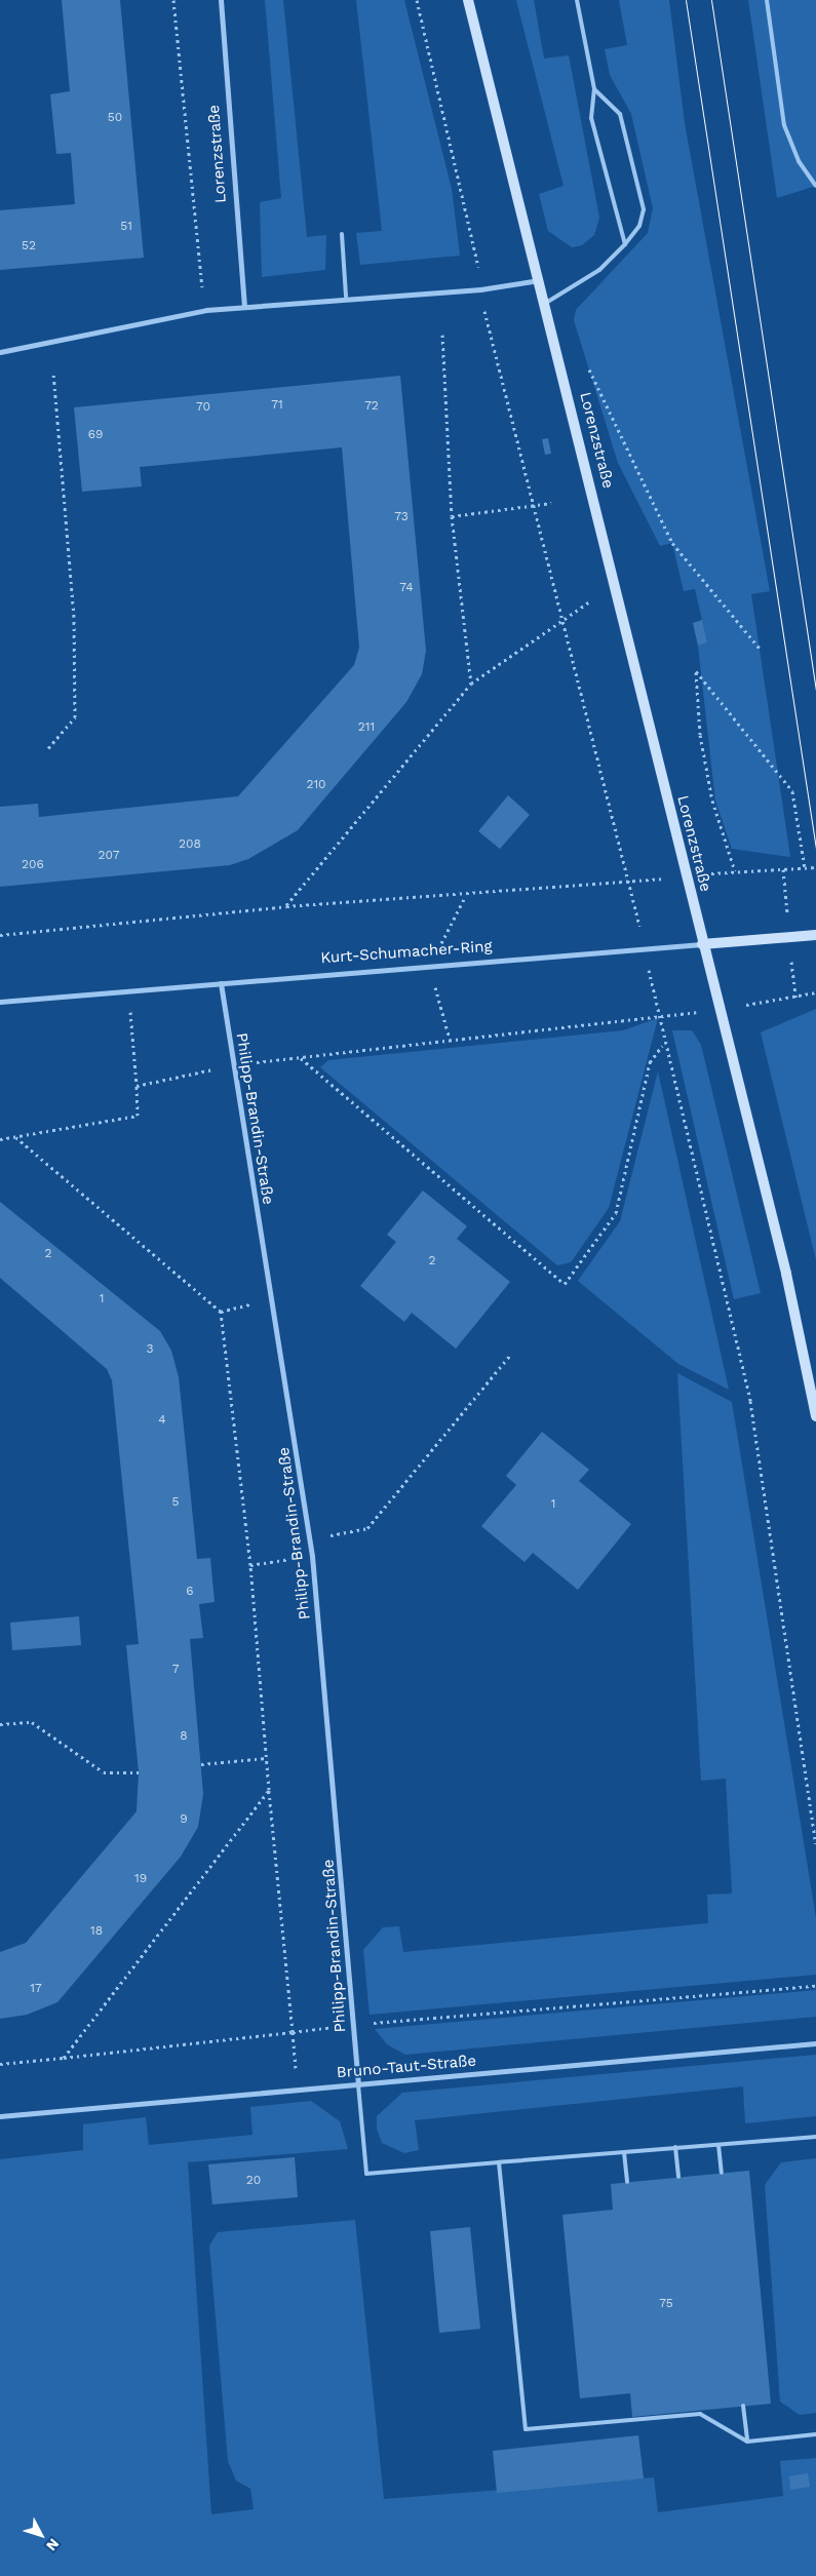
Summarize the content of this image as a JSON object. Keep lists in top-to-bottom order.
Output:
{
  "streets": {
    "street": [
      "Lorenzstraße",
      "Kurt-Schumacher-Ring",
      "Philipp-Brandin-Straße",
      "Bruno-Taut-Straße"
    ]
  },
  "crossings": [
    ["Lorenzstraße", "Kurt-Schumacher-Ring"],
    ["Kurt-Schumacher-Ring", "Philipp-Brandin-Straße"],
    ["Philipp-Brandin-Straße", "Bruno-Taut-Straße"]
  ],
  "house_numbers": [
    "50",
    "51",
    "52",
    "71",
    "72",
    "70",
    "69",
    "73",
    "74",
    "211",
    "210",
    "208",
    "207",
    "206",
    "2",
    "2",
    "1",
    "3",
    "4",
    "5",
    "1",
    "6",
    "7",
    "8",
    "9",
    "19",
    "18",
    "17",
    "20",
    "75"
  ],
  "north": "bottom right"
}
